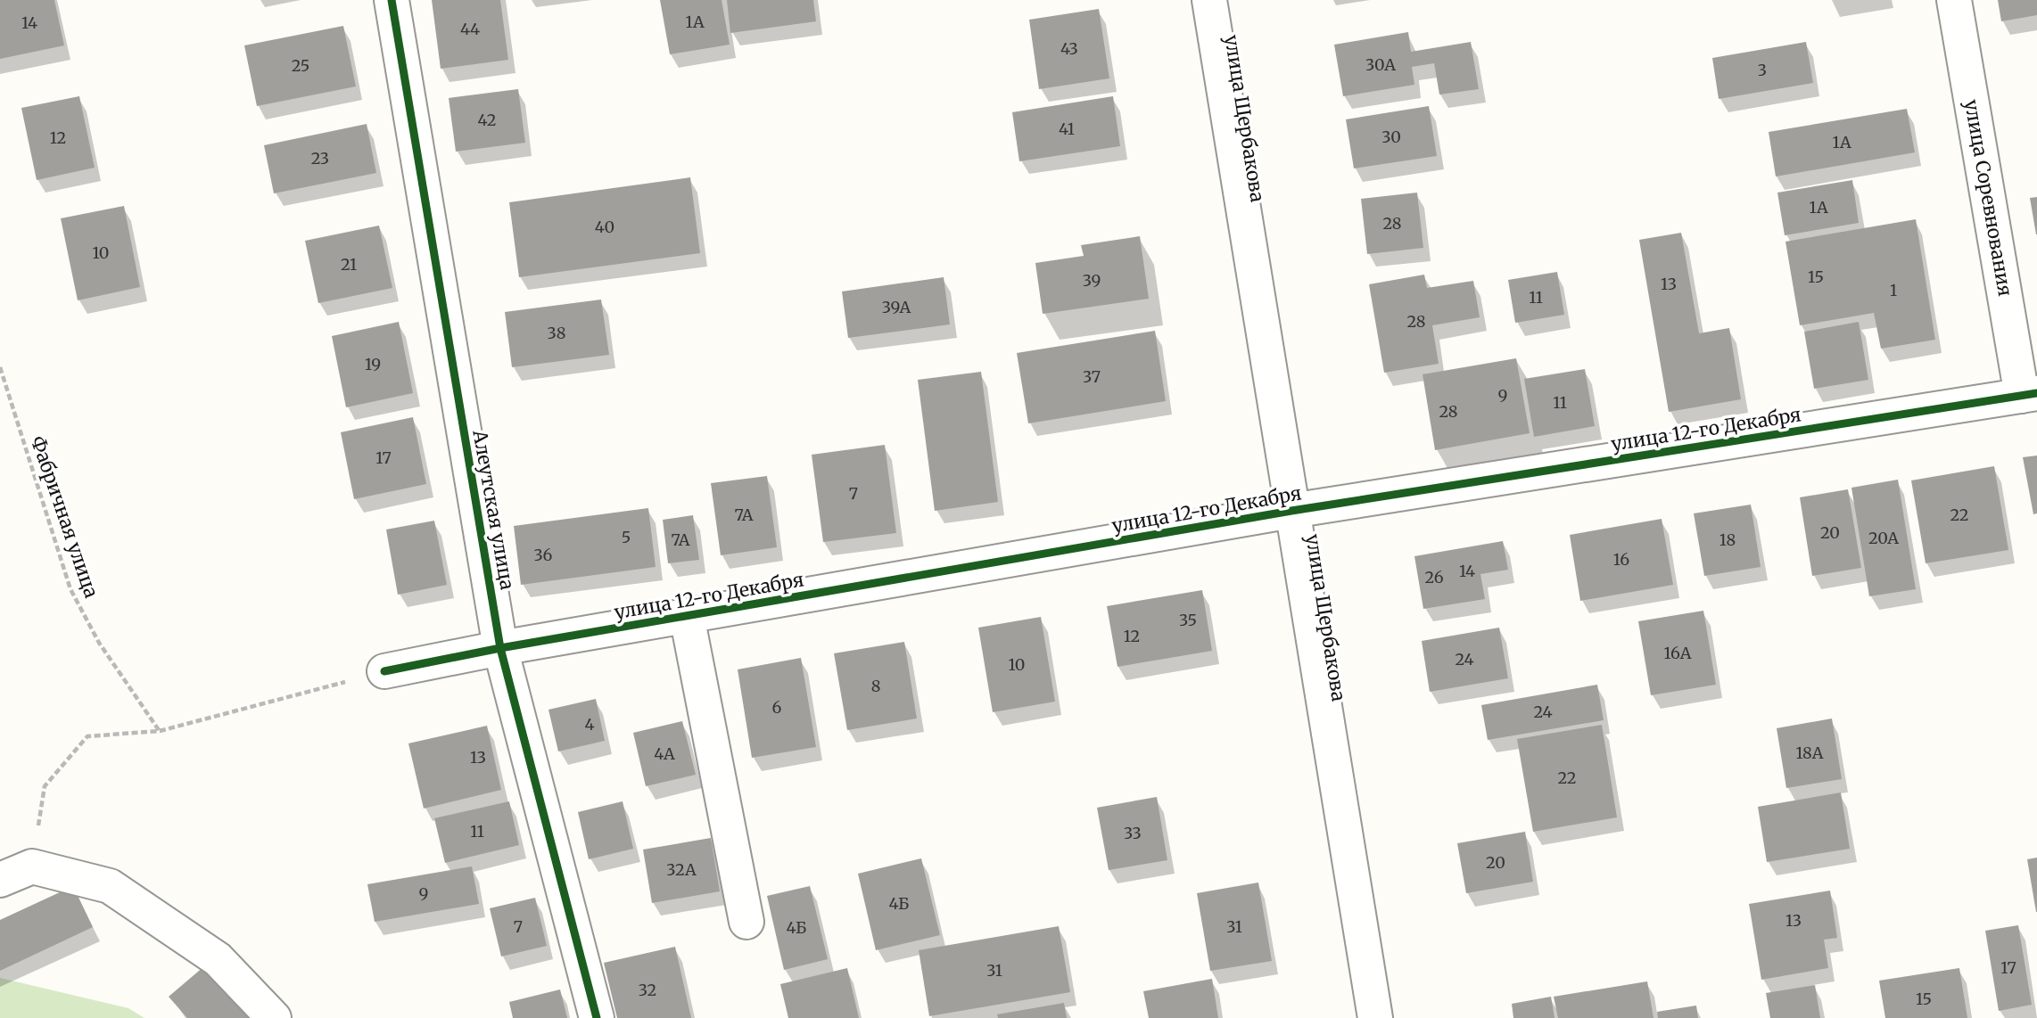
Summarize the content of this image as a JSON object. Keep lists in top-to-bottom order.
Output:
{
  "streets": {
    "street": [
      "улица Щербакова",
      "улица Соревнования",
      "улица 12-го Декабря",
      "Алеутская улица"
    ],
    "path": ["Фабричная улица"]
  },
  "crossings": [
    ["улица Щербакова", "улица 12-го Декабря"],
    ["улица Соревнования", "улица 12-го Декабря"],
    ["улица 12-го Декабря", "Алеутская улица"]
  ],
  "house_numbers": [
    "1А",
    "14",
    "44",
    "43",
    "30А",
    "25",
    "3",
    "42",
    "41",
    "30",
    "12",
    "1А",
    "23",
    "1А",
    "28",
    "40",
    "10",
    "21",
    "15",
    "39",
    "13",
    "1",
    "11",
    "39А",
    "28",
    "38",
    "19",
    "37",
    "9",
    "11",
    "28",
    "17",
    "7",
    "7А",
    "22",
    "20",
    "5",
    "20А",
    "7А",
    "18",
    "36",
    "16",
    "14",
    "26",
    "35",
    "12",
    "16А",
    "24",
    "10",
    "8",
    "6",
    "24",
    "4",
    "18А",
    "4А",
    "13",
    "22",
    "11",
    "33",
    "20",
    "32А",
    "9",
    "4Б",
    "13",
    "7",
    "31",
    "4Б",
    "17",
    "31",
    "32",
    "15"
  ]
}
